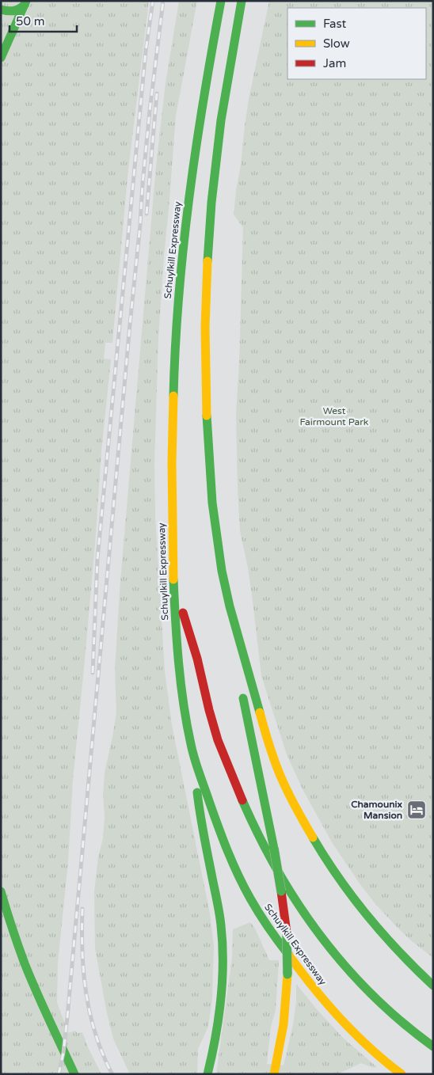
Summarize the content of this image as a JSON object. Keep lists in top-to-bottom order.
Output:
{
  "streets": {
    "main road": ["Schuylkill Expressway"]
  },
  "parks": ["West Fairmount Park"],
  "places": {
    "hotel": ["Chamounix Mansion"]
  },
  "legend": ["Fast", "Slow", "Jam"],
  "scale_bar": "50 m"
}
